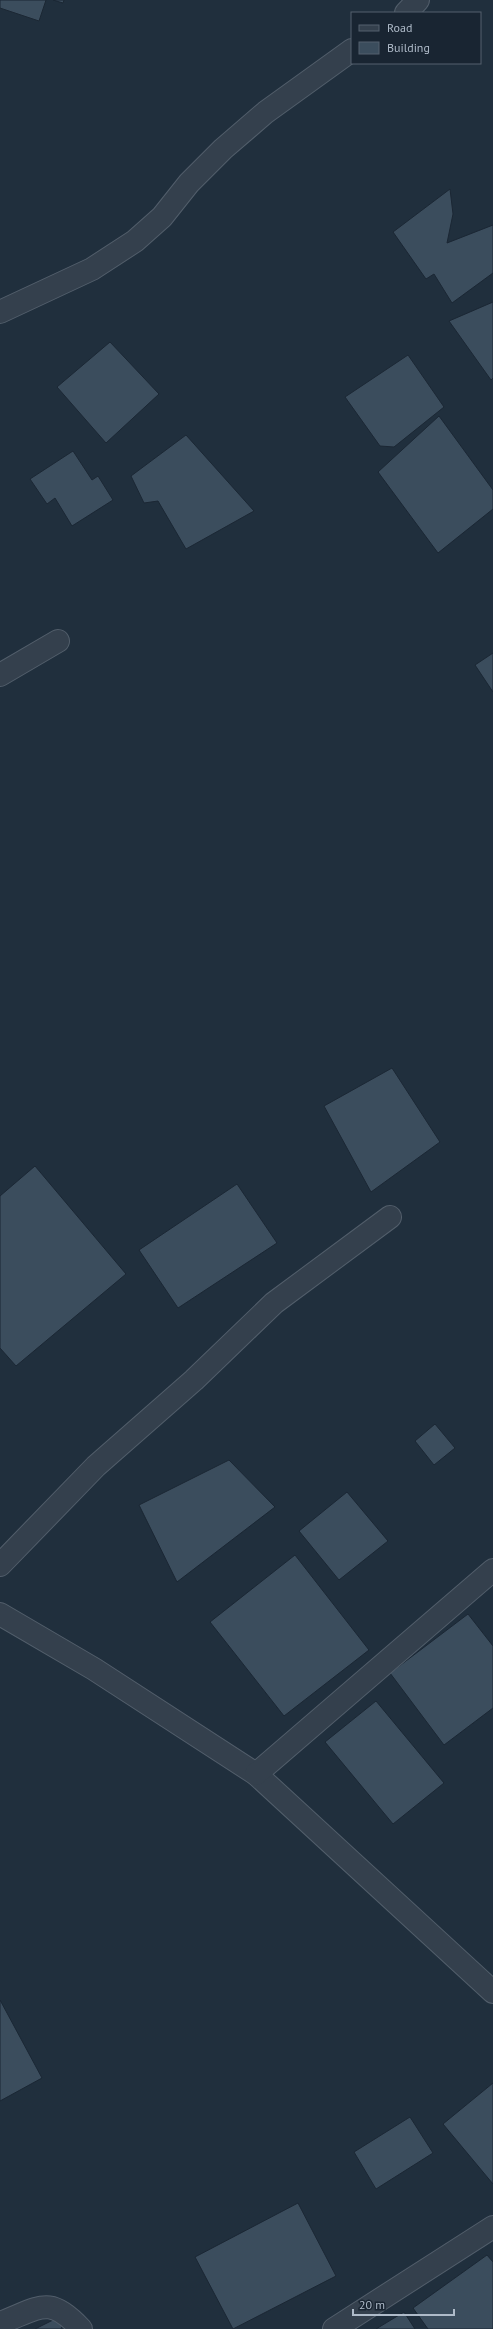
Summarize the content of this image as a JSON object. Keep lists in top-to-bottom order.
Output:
{
  "legend": ["Road", "Building"],
  "scale_bar": "20 m"
}
